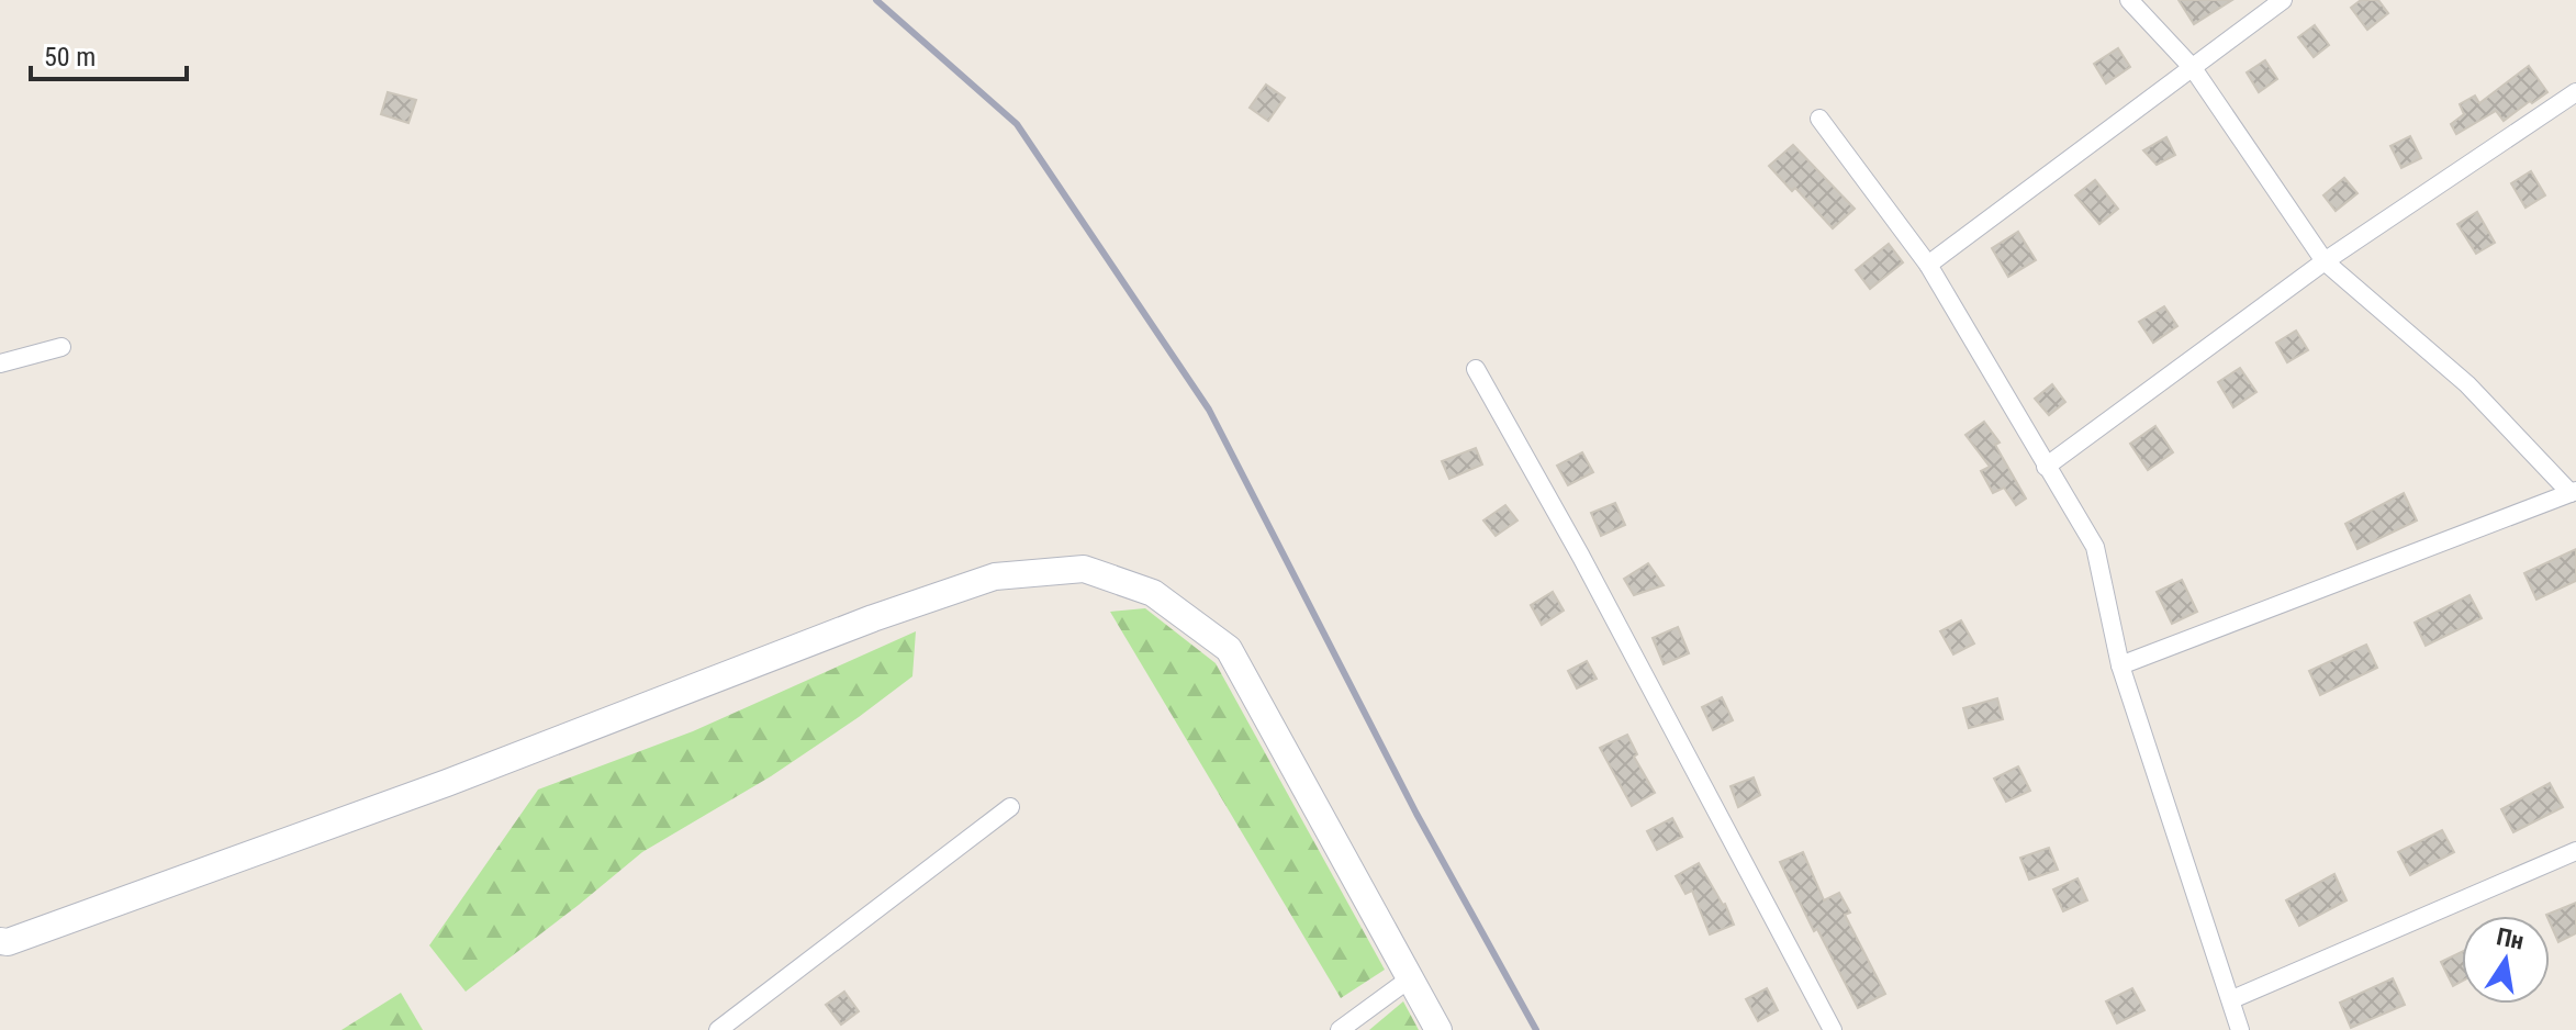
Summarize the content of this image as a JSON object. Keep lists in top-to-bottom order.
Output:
{
  "scale_bar": "50 m",
  "north": "top"
}
